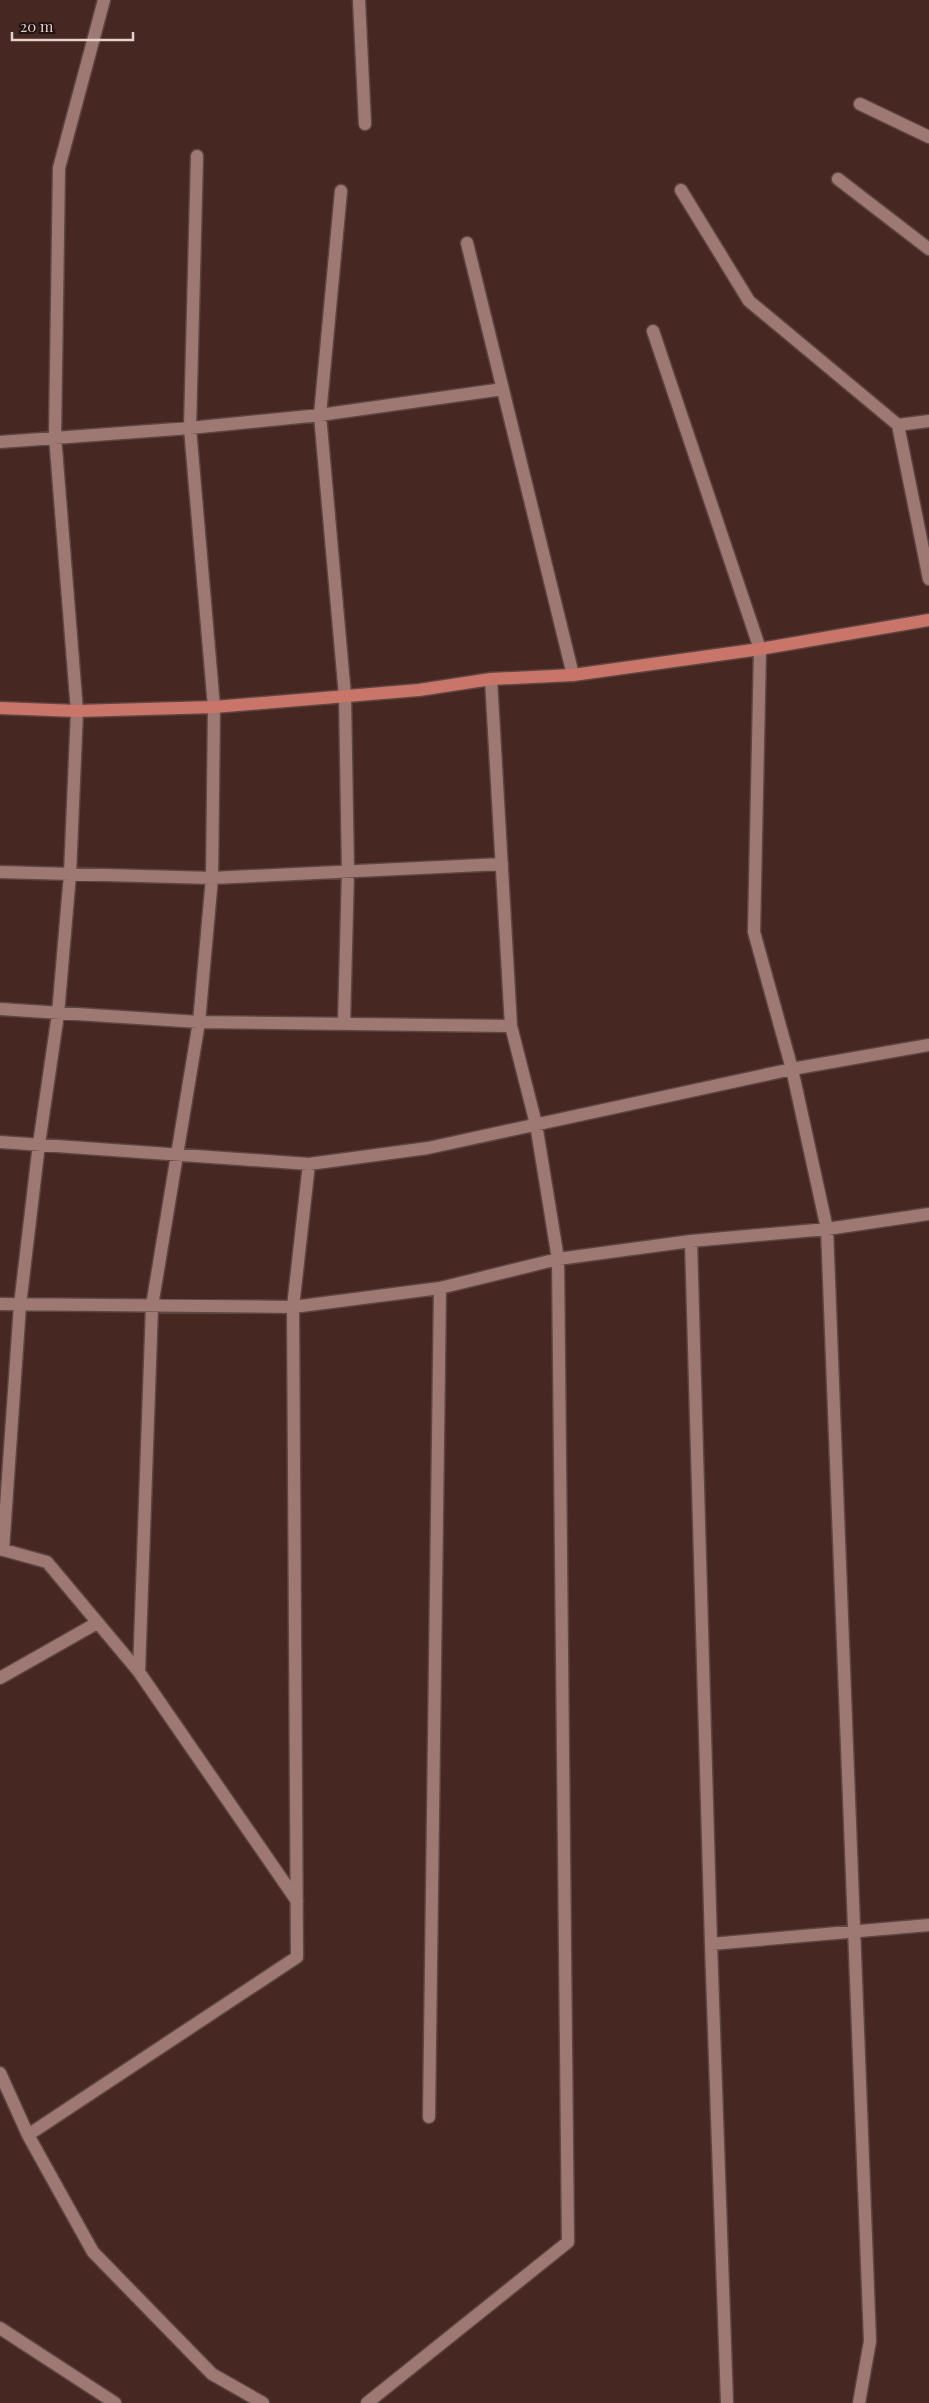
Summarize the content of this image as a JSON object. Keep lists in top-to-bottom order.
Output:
{
  "scale_bar": "20 m"
}
